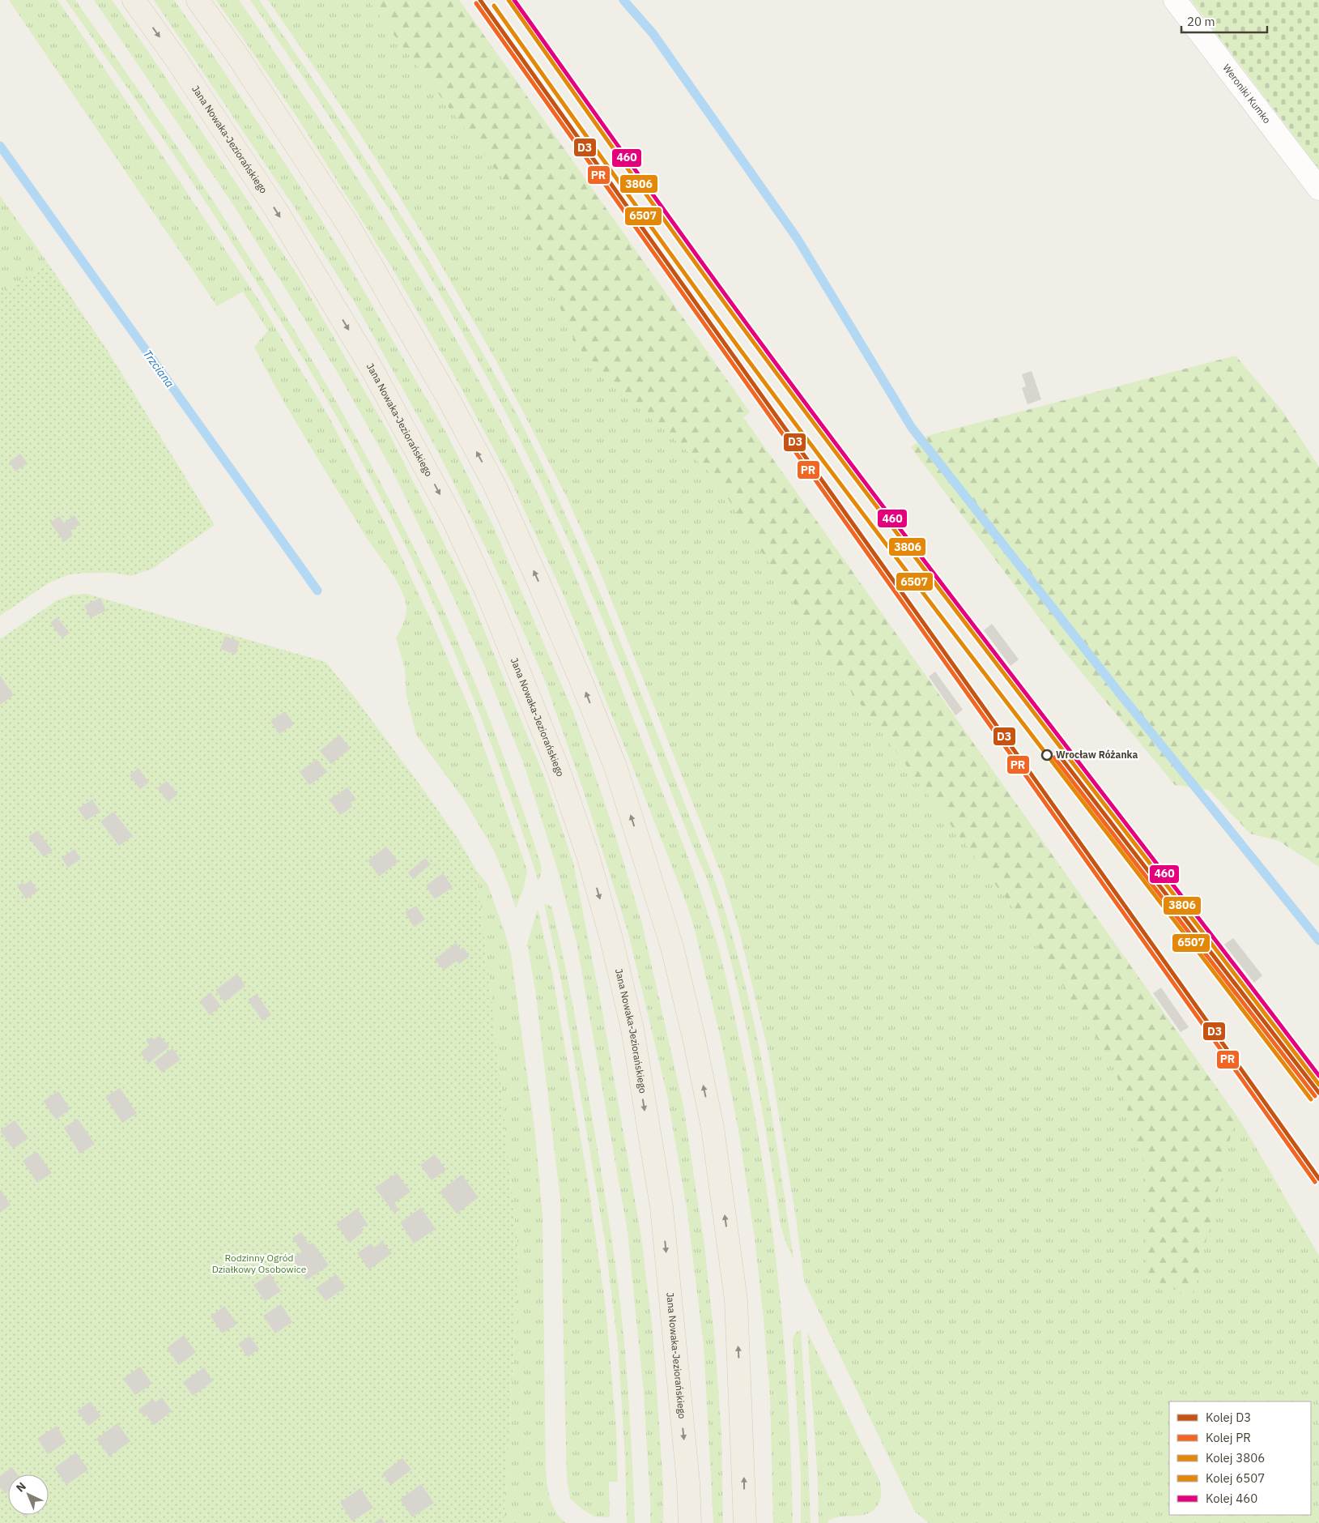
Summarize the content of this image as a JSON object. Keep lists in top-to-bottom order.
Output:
{
  "streets": {
    "main road": ["Jana Nowaka-Jeziorańskiego"],
    "lane": ["Weroniki Kumko"]
  },
  "water": ["Trzciana"],
  "parks": ["Rodzinny Ogród Działkowy Osobowice"],
  "places": ["Wrocław Różanka"],
  "lines": [
    "rail line D3",
    "rail line 3806",
    "rail line 460",
    "rail line PR",
    "rail line 6507"
  ],
  "legend": [
    "Kolej D3",
    "Kolej PR",
    "Kolej 3806",
    "Kolej 6507",
    "Kolej 460"
  ],
  "scale_bar": "20 m",
  "north": "top left"
}
